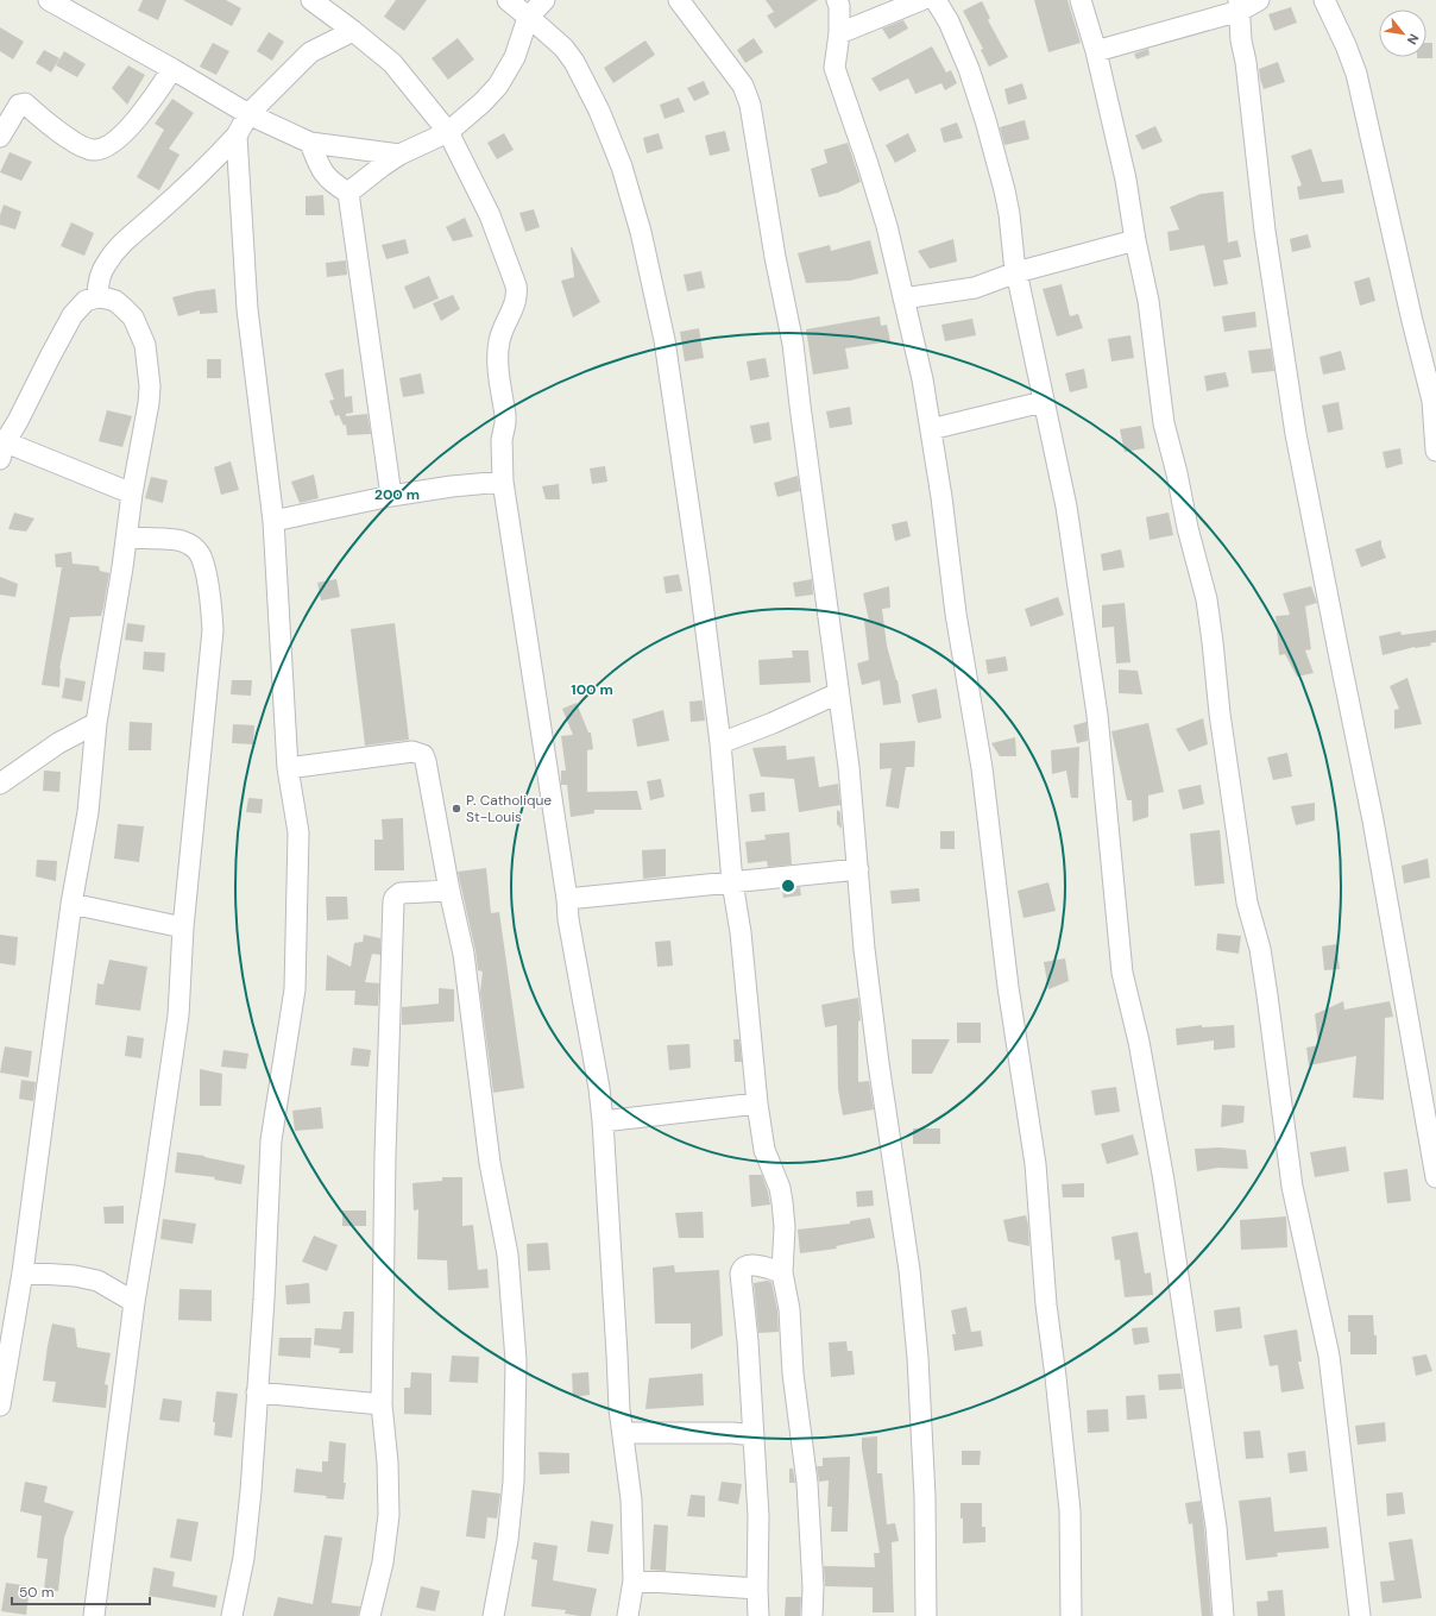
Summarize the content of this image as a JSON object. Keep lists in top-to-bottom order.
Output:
{
  "places": ["P. Catholique St-Louis"],
  "scale_bar": "50 m",
  "north": "bottom right",
  "rings": ["200 m", "100 m"]
}
